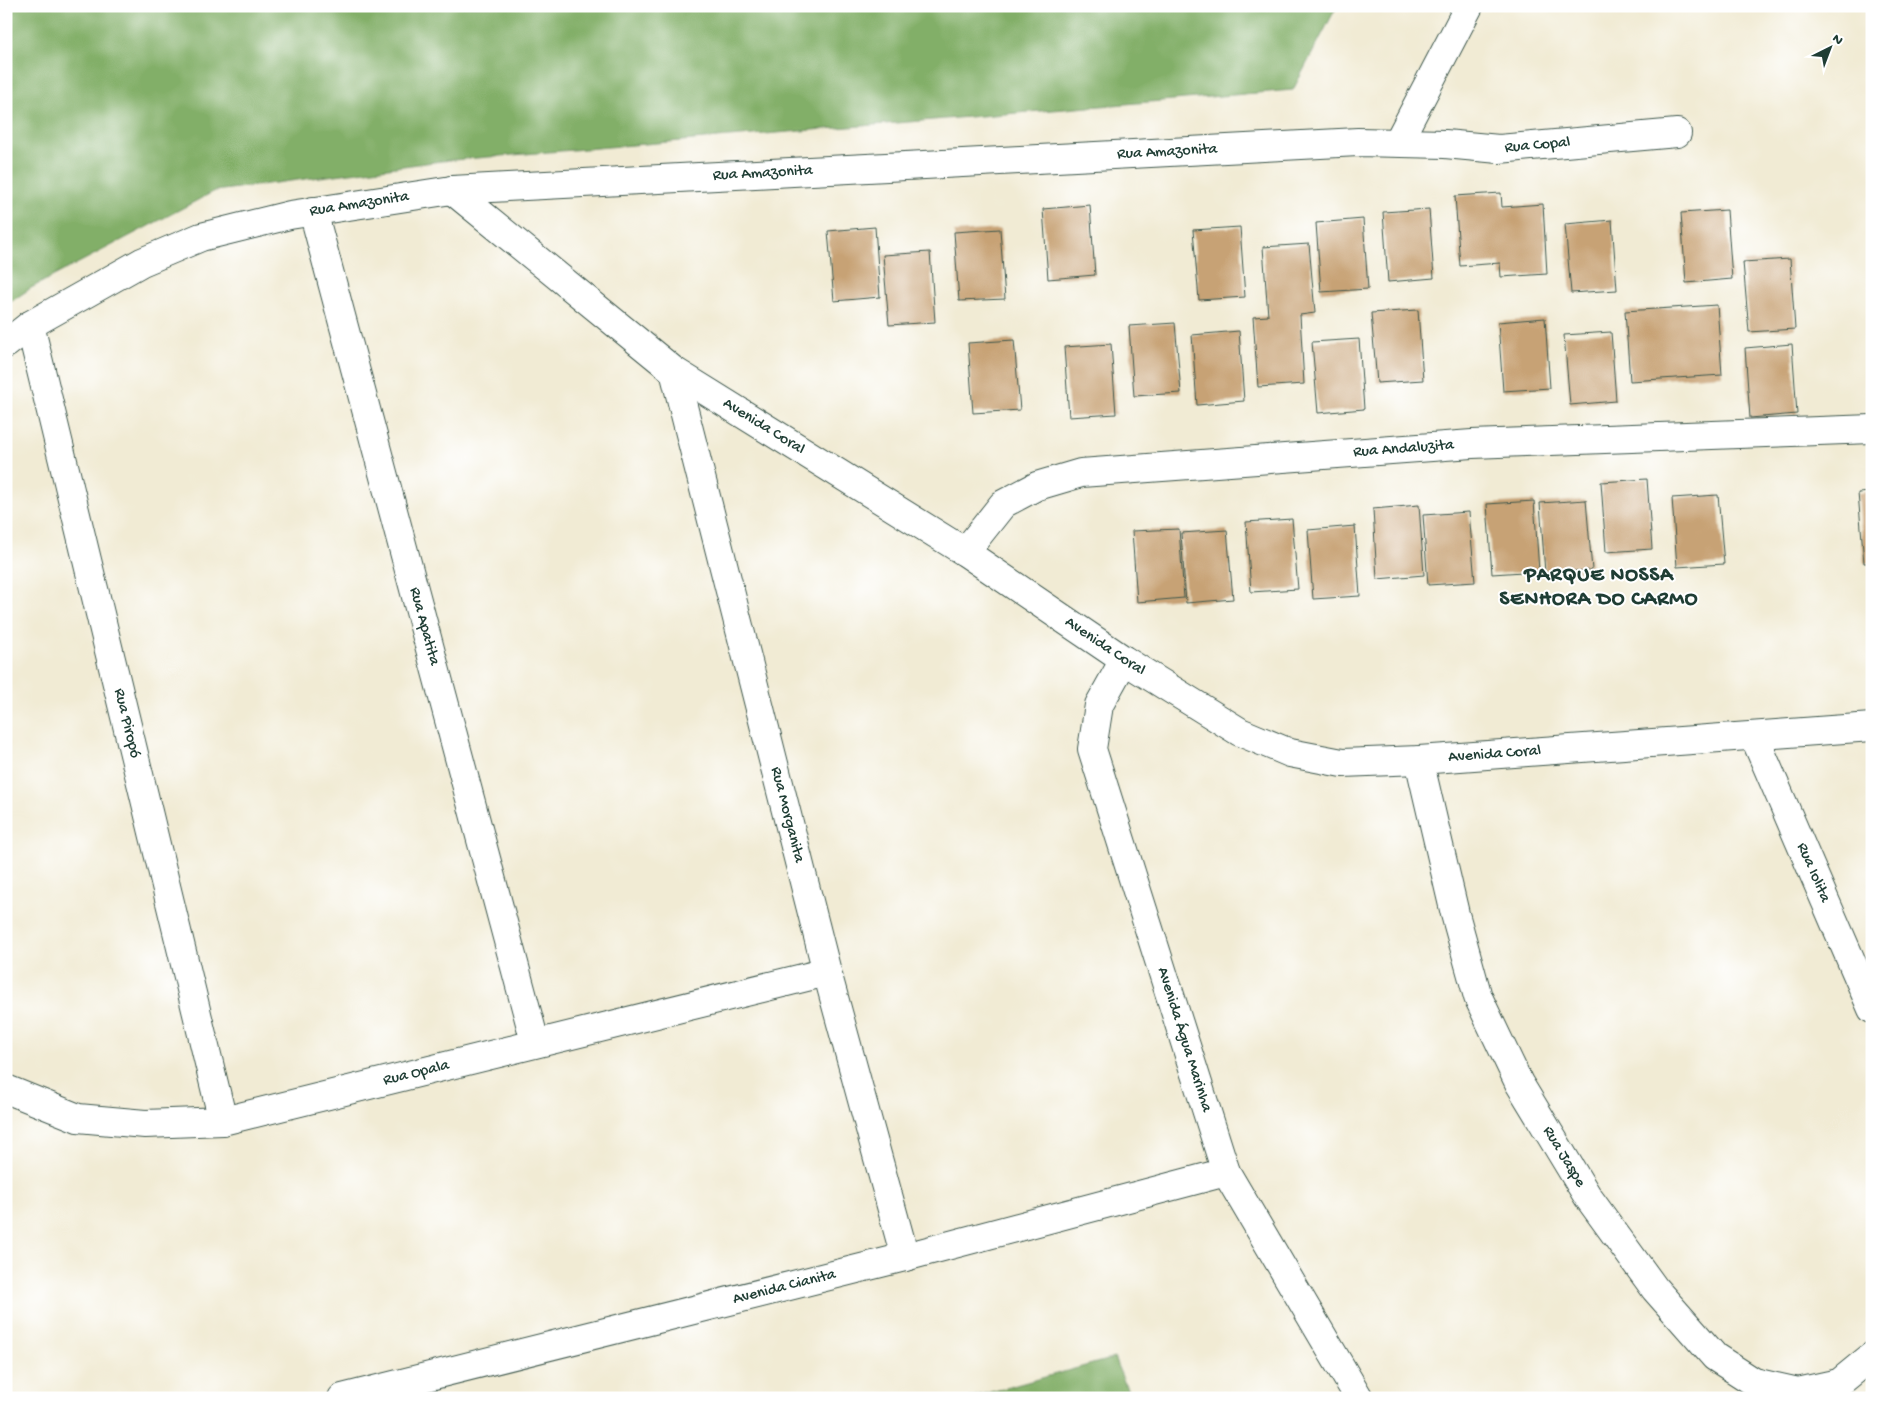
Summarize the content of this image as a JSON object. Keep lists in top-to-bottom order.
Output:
{
  "streets": {
    "street": [
      "Rua Copal",
      "Rua Amazonita",
      "Avenida Coral",
      "Rua Andaluzita",
      "Rua Apatita",
      "Rua Piropó",
      "Rua Morganita",
      "Rua Iolita",
      "Avenida Água Marinha",
      "Rua Opala",
      "Rua Jaspe",
      "Avenida Cianita"
    ]
  },
  "crossings": [
    ["Rua Copal", "Rua Amazonita"],
    ["Rua Amazonita", "Avenida Coral"],
    ["Rua Amazonita", "Rua Apatita"],
    ["Rua Amazonita", "Rua Piropó"],
    ["Avenida Coral", "Rua Andaluzita"],
    ["Avenida Coral", "Rua Morganita"],
    ["Avenida Coral", "Rua Iolita"],
    ["Avenida Coral", "Avenida Água Marinha"],
    ["Avenida Coral", "Rua Jaspe"],
    ["Rua Apatita", "Rua Opala"],
    ["Rua Piropó", "Rua Opala"],
    ["Rua Morganita", "Rua Opala"],
    ["Rua Morganita", "Avenida Cianita"],
    ["Avenida Água Marinha", "Avenida Cianita"]
  ],
  "districts": ["PARQUE NOSSA SENHORA DO CARMO"],
  "north": "top right"
}
